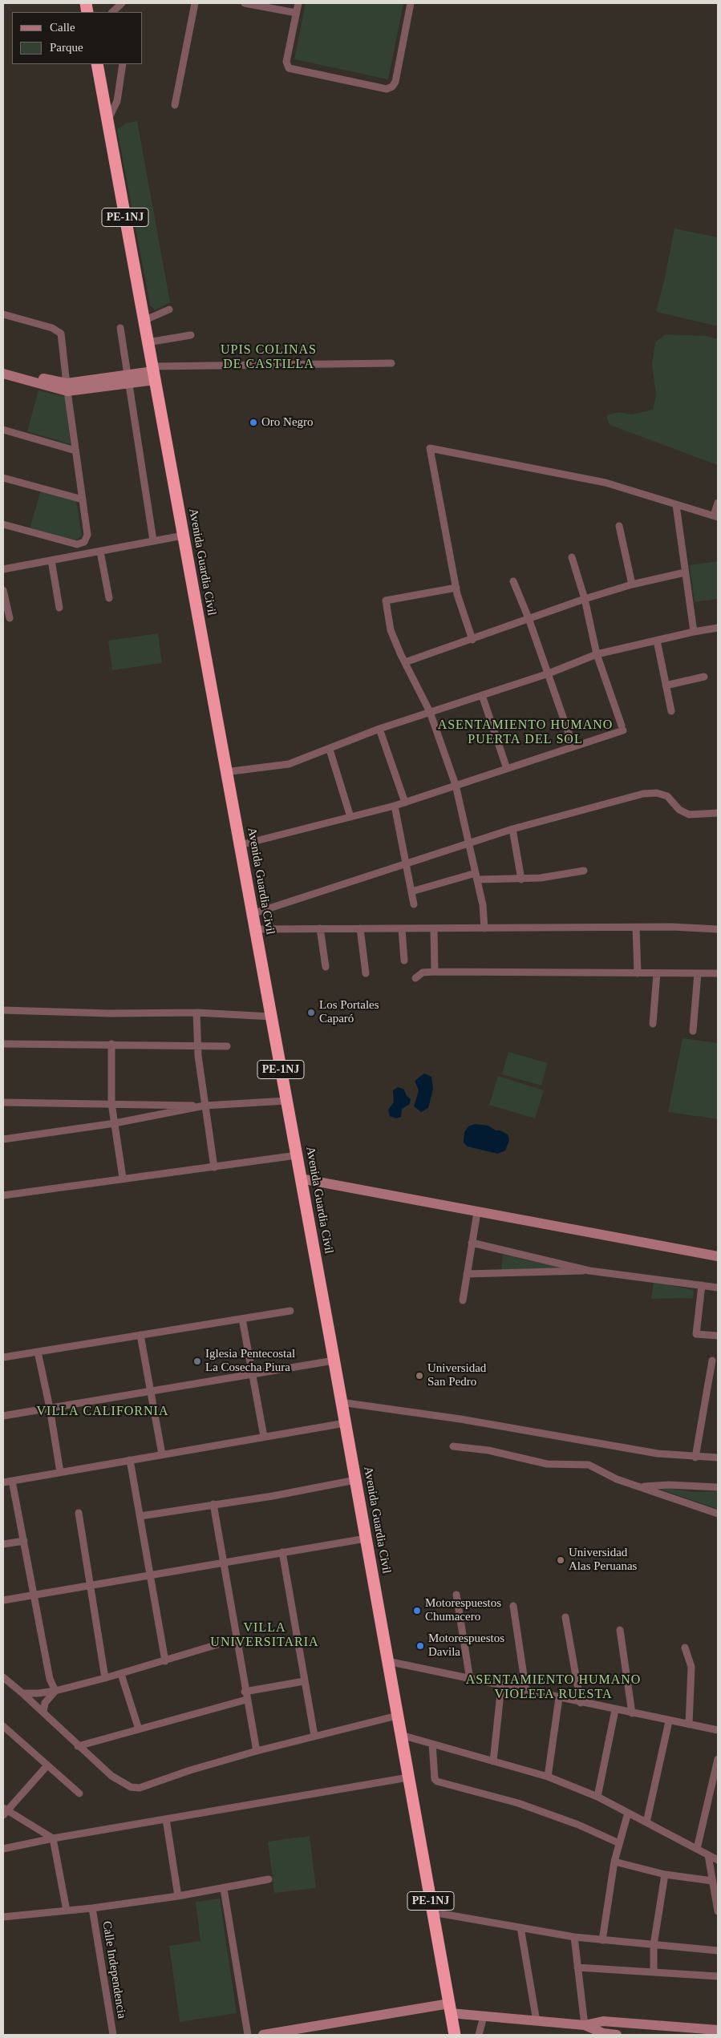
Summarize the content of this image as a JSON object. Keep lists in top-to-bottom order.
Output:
{
  "streets": {
    "highway": ["PE-1NJ", "Avenida Guardia Civil"],
    "street": ["Calle Independencia"]
  },
  "crossings": [
    ["PE-1NJ", "Avenida Guardia Civil"]
  ],
  "districts": [
    "UPIS COLINAS DE CASTILLA",
    "ASENTAMIENTO HUMANO PUERTA DEL SOL",
    "VILLA CALIFORNIA",
    "VILLA UNIVERSITARIA",
    "ASENTAMIENTO HUMANO VIOLETA RUESTA"
  ],
  "places": [
    "Oro Negro",
    "Los Portales Caparó",
    "Iglesia Pentecostal La Cosecha Piura",
    "Universidad San Pedro",
    "Universidad Alas Peruanas",
    "Motorespuestos Chumacero",
    "Motorespuestos Davila"
  ],
  "legend": ["Calle", "Parque"]
}
